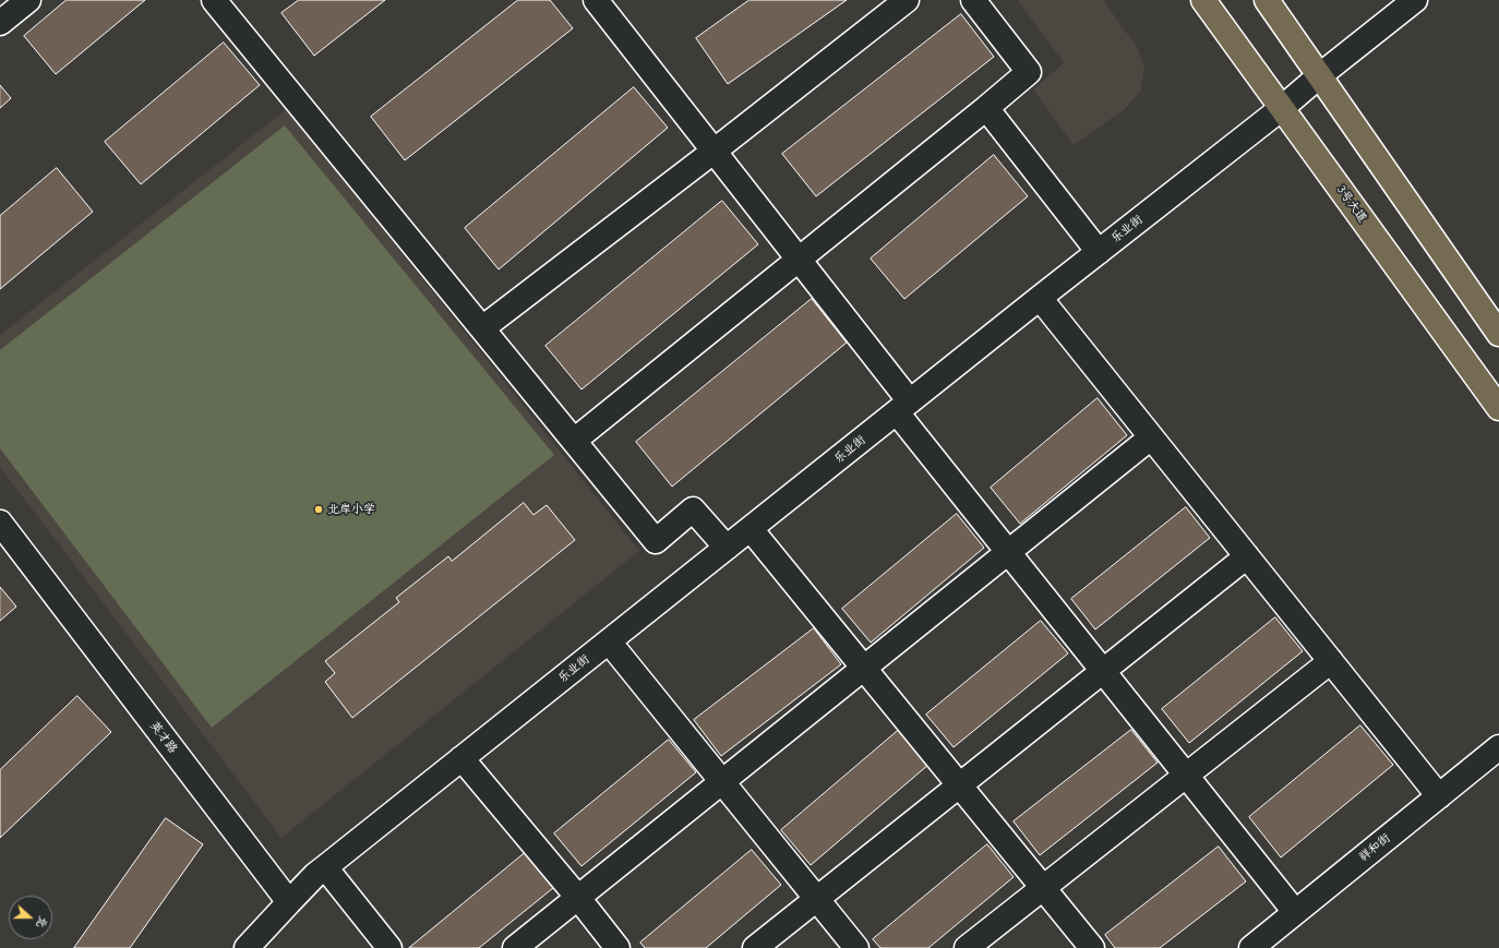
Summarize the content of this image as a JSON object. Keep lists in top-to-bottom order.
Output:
{
  "streets": {
    "main road": ["3号大道"],
    "street": ["乐业街", "英才路", "祥和街"]
  },
  "crossings": [
    ["3号大道", "乐业街"],
    ["乐业街", "英才路"]
  ],
  "places": ["北岸小学"],
  "north": "right"
}
